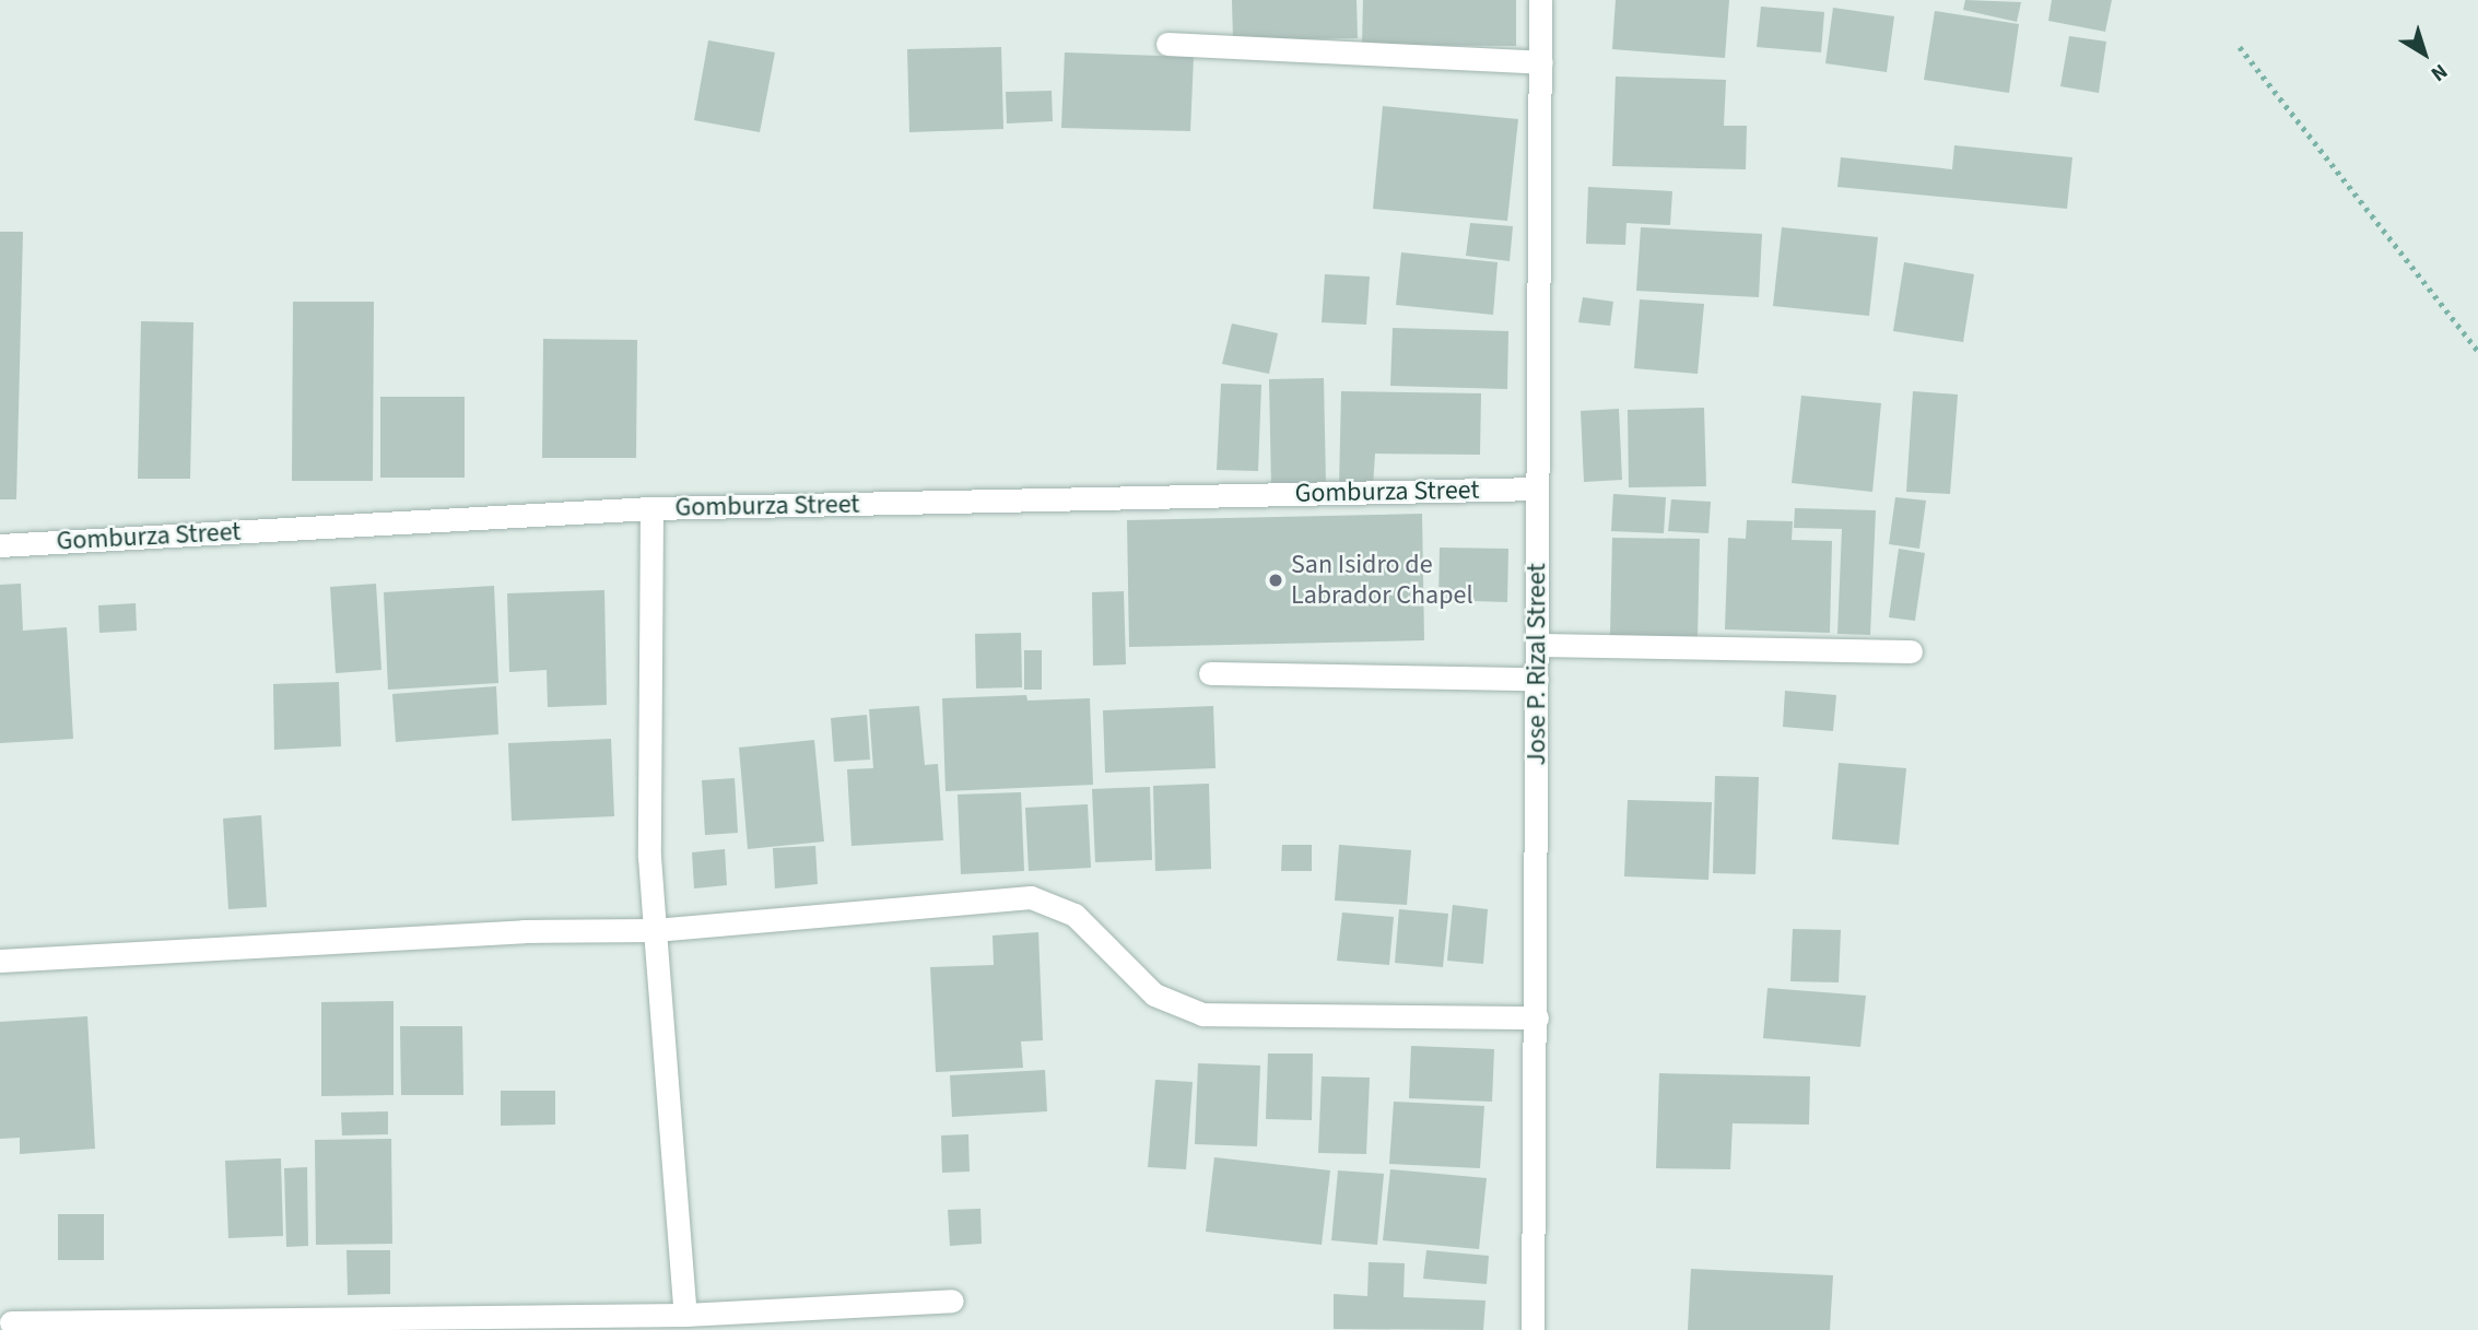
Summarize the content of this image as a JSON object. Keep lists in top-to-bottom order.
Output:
{
  "streets": {
    "street": ["Gomburza Street", "Jose P. Rizal Street"]
  },
  "crossings": [
    ["Gomburza Street", "Jose P. Rizal Street"]
  ],
  "places": ["San Isidro de Labrador Chapel"],
  "north": "bottom right"
}
